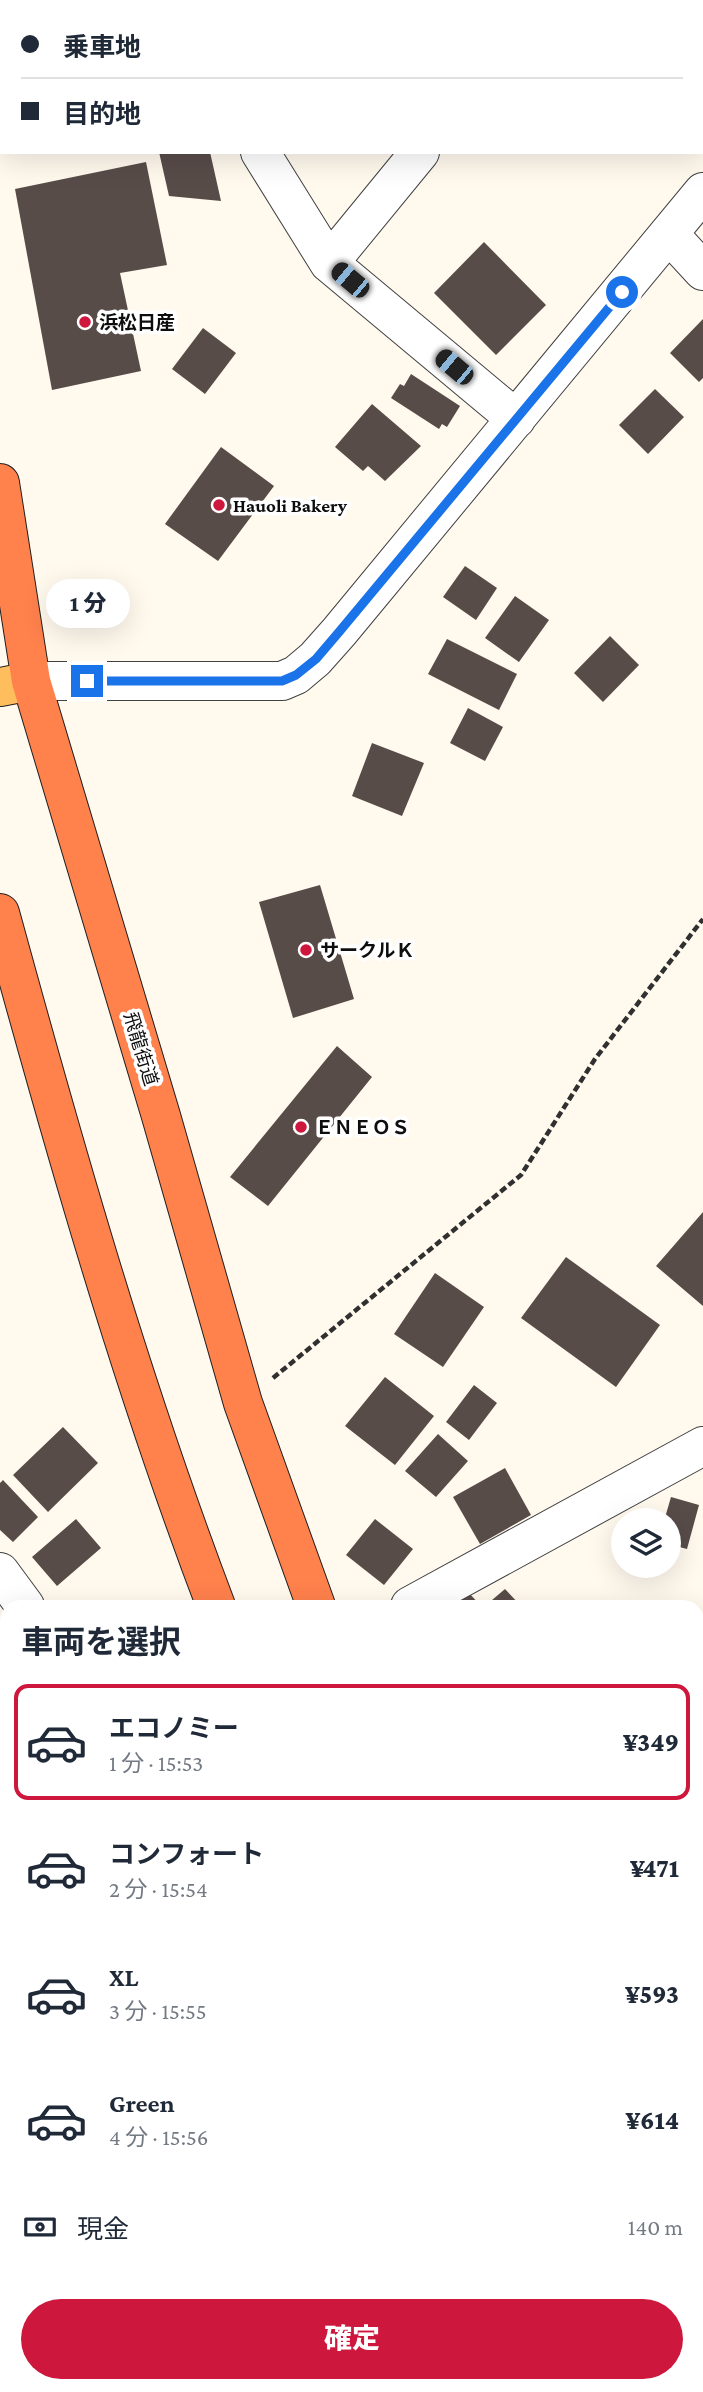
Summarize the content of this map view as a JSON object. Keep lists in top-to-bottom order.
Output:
{
  "streets": {
    "highway": ["飛龍街道"]
  },
  "places": [
    "浜松日産",
    "Hauoli Bakery",
    "サークルＫ",
    "ＥＮＥＯＳ"
  ],
  "page": {
    "banner": ["乗車地", "目的地"],
    "bubble": "1 分",
    "heading": "車両を選択",
    "list": [
      {
        "name": "エコノミー",
        "note": "1 分 · 15:53",
        "value": "¥349"
      },
      {
        "name": "コンフォート",
        "note": "2 分 · 15:54",
        "value": "¥471"
      },
      {
        "name": "XL",
        "note": "3 分 · 15:55",
        "value": "¥593"
      },
      {
        "name": "Green",
        "note": "4 分 · 15:56",
        "value": "¥614"
      }
    ],
    "pay": ["現金", "140 m"],
    "buttons": "確定"
  }
}
